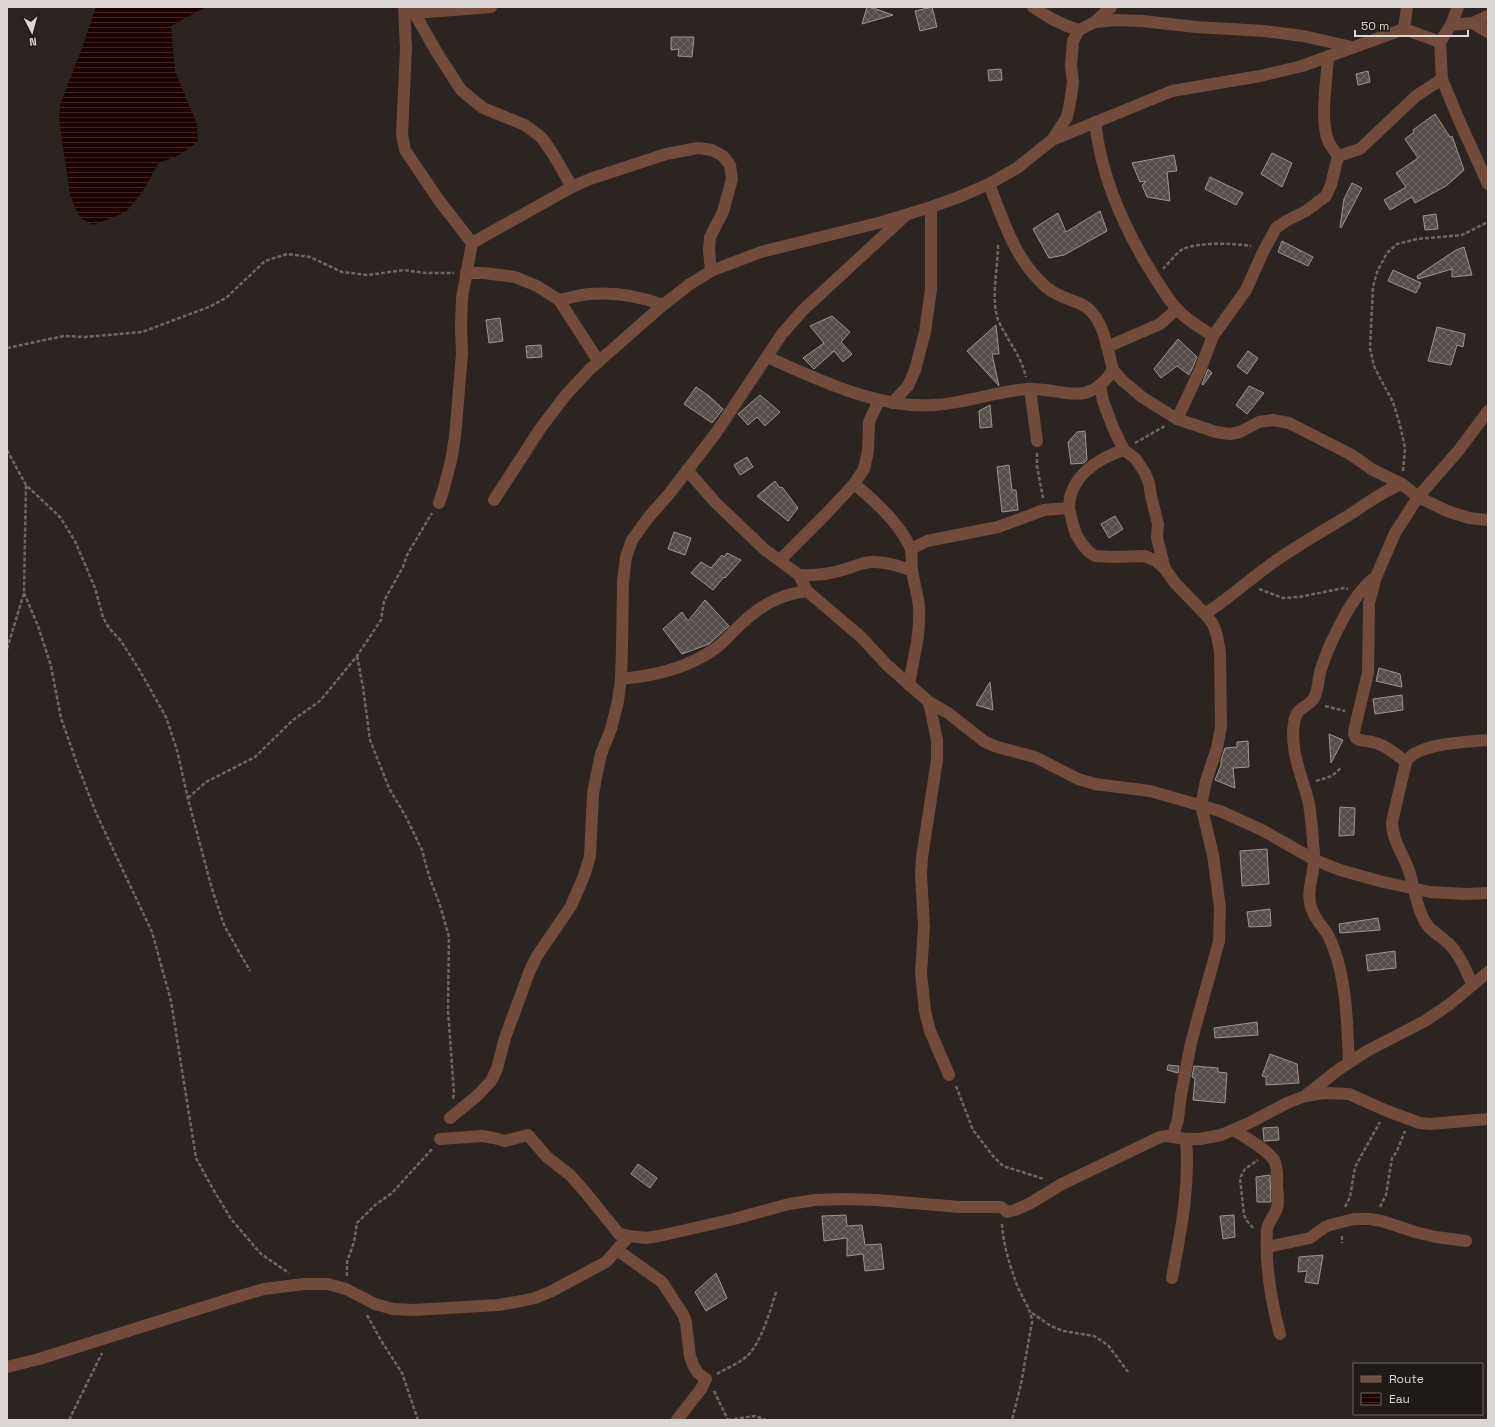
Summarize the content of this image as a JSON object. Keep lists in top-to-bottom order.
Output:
{
  "legend": ["Route", "Eau"],
  "scale_bar": "50 m",
  "north": "bottom"
}
